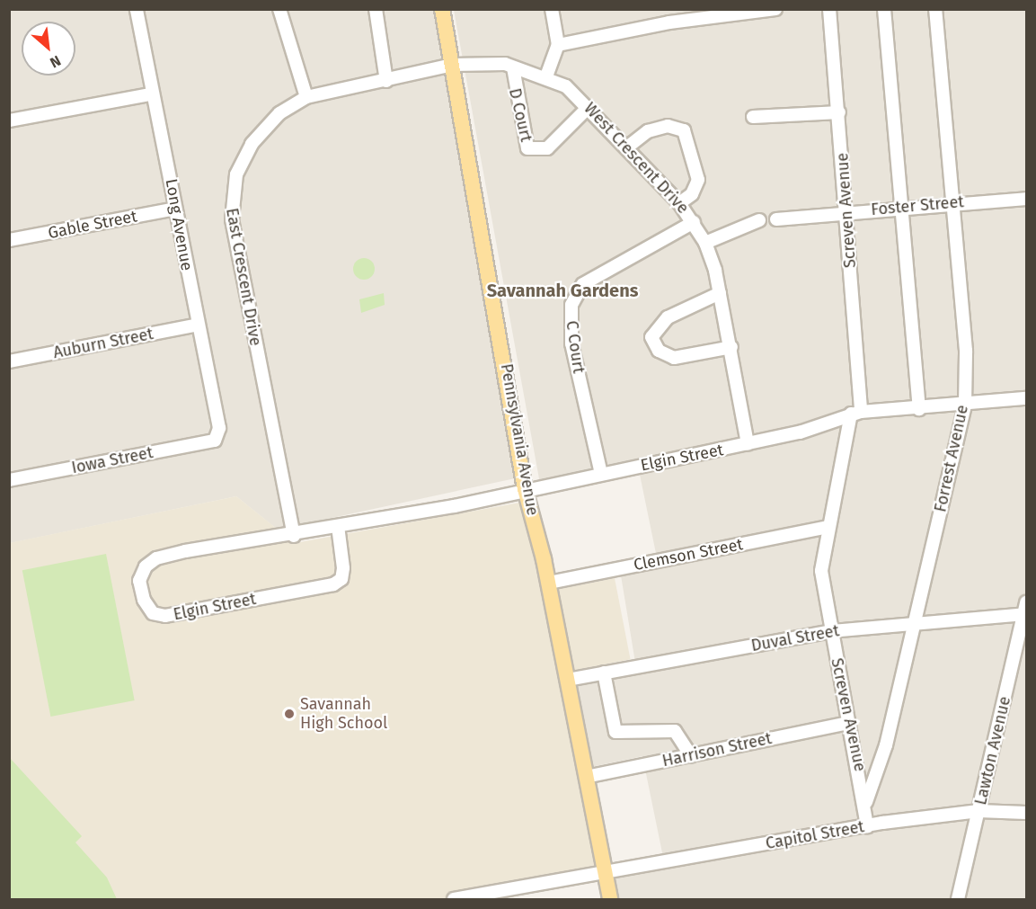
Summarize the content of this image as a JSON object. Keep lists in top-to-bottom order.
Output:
{
  "streets": {
    "main road": ["Pennsylvania Avenue"],
    "street": [
      "D Court",
      "West Crescent Drive",
      "Foster Street",
      "Screven Avenue",
      "Gable Street",
      "Long Avenue",
      "East Crescent Drive",
      "Auburn Street",
      "C Court",
      "Elgin Street",
      "Forrest Avenue",
      "Iowa Street",
      "Clemson Street",
      "Duval Street",
      "Harrison Street",
      "Lawton Avenue",
      "Capitol Street"
    ]
  },
  "crossings": [
    ["D Court", "West Crescent Drive"],
    ["West Crescent Drive", "East Crescent Drive"],
    ["West Crescent Drive", "C Court"],
    ["West Crescent Drive", "Pennsylvania Avenue"],
    ["West Crescent Drive", "Elgin Street"],
    ["Foster Street", "Screven Avenue"],
    ["Foster Street", "Forrest Avenue"],
    ["Screven Avenue", "Elgin Street"],
    ["Screven Avenue", "Forrest Avenue"],
    ["Screven Avenue", "Clemson Street"],
    ["Screven Avenue", "Duval Street"],
    ["Screven Avenue", "Harrison Street"],
    ["Screven Avenue", "Capitol Street"],
    ["Gable Street", "Long Avenue"],
    ["Long Avenue", "Auburn Street"],
    ["Long Avenue", "Iowa Street"],
    ["East Crescent Drive", "Pennsylvania Avenue"],
    ["East Crescent Drive", "Elgin Street"],
    ["C Court", "Elgin Street"],
    ["Pennsylvania Avenue", "Elgin Street"],
    ["Pennsylvania Avenue", "Clemson Street"],
    ["Pennsylvania Avenue", "Duval Street"],
    ["Pennsylvania Avenue", "Harrison Street"],
    ["Pennsylvania Avenue", "Capitol Street"],
    ["Elgin Street", "Forrest Avenue"],
    ["Forrest Avenue", "Duval Street"],
    ["Duval Street", "Lawton Avenue"],
    ["Lawton Avenue", "Capitol Street"]
  ],
  "districts": ["Savannah Gardens"],
  "places": ["Savannah High School"],
  "north": "bottom right"
}
